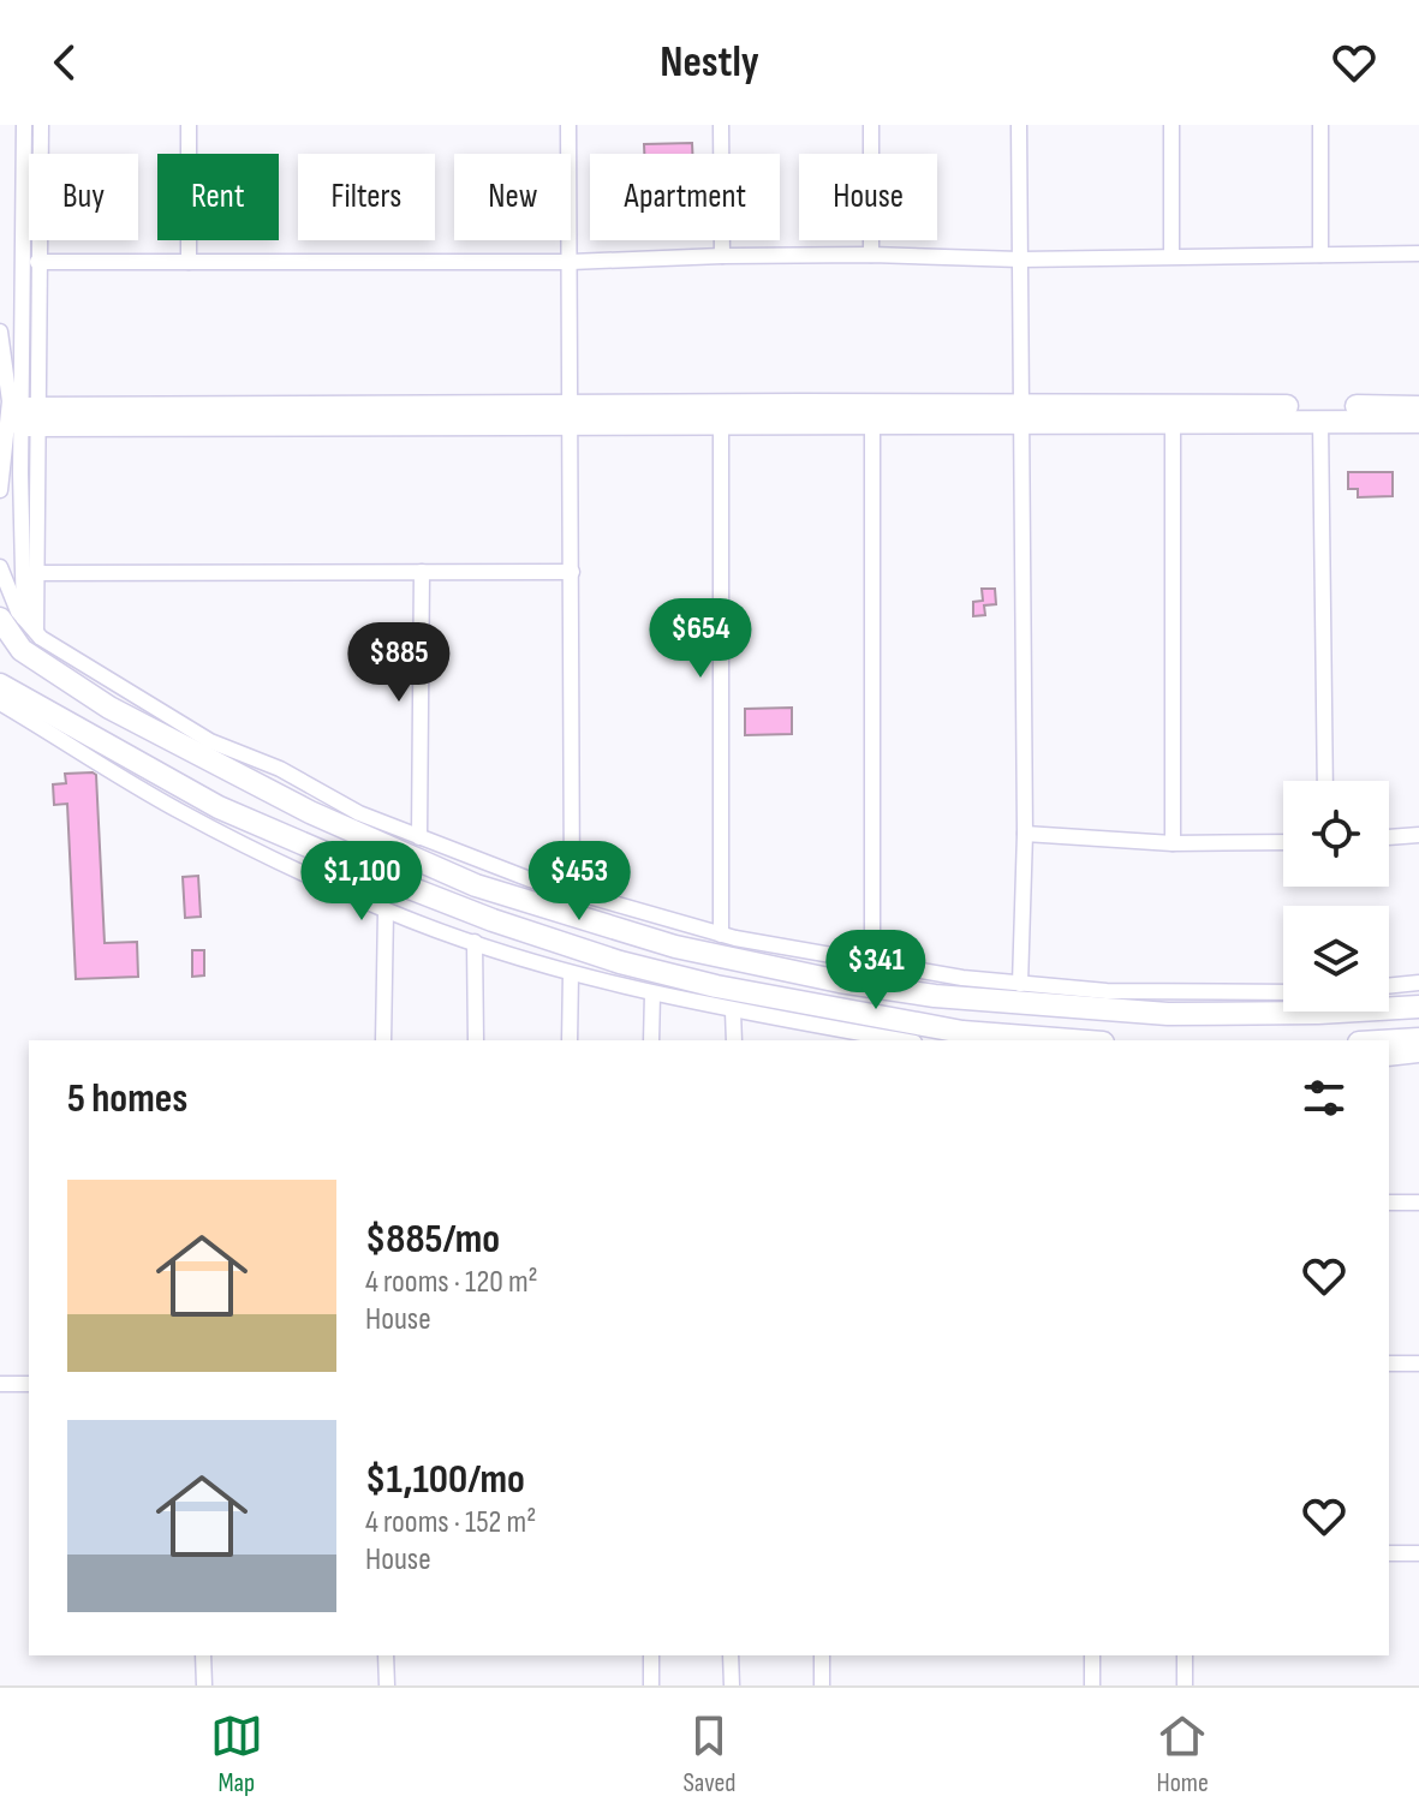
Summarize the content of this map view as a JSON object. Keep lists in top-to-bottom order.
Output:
{
  "page": {
    "header": "Nestly",
    "chip": [
      "Buy",
      "Rent",
      "Filters",
      "New",
      "Apartment",
      "House"
    ],
    "price": [
      "$654",
      "$885",
      "$1,100",
      "$453",
      "$341"
    ],
    "heading": "5 homes",
    "list": [
      {
        "name": "$885/mo",
        "note": "4 rooms · 120 m² · House"
      },
      {
        "name": "$1,100/mo",
        "note": "4 rooms · 152 m² · House"
      }
    ],
    "tabs": ["Map", "Saved", "Home"]
  }
}
